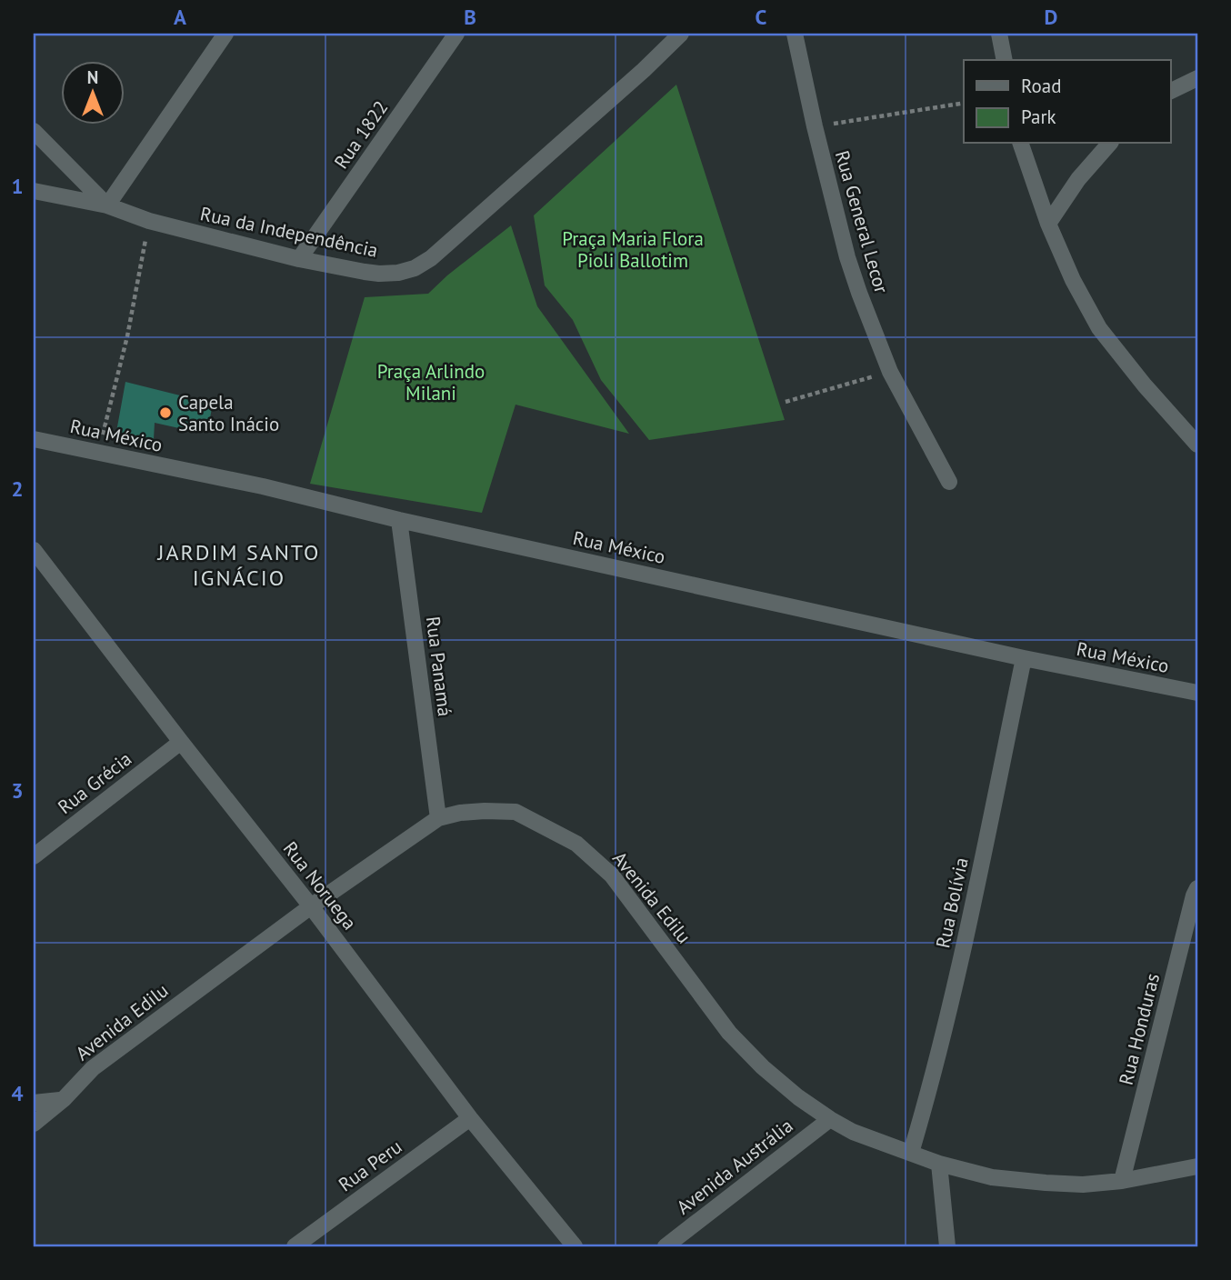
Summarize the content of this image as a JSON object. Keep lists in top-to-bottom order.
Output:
{
  "streets": {
    "street": [
      "Rua 1822",
      "Rua General Lecor",
      "Rua da Independência",
      "Rua México",
      "Rua Panamá",
      "Rua Grécia",
      "Rua Noruega",
      "Avenida Edilu",
      "Rua Bolívia",
      "Rua Honduras",
      "Rua Peru",
      "Avenida Austrália"
    ]
  },
  "crossings": [
    ["Rua 1822", "Rua da Independência"],
    ["Rua México", "Rua Panamá"],
    ["Rua México", "Rua Bolívia"],
    ["Rua Panamá", "Avenida Edilu"],
    ["Rua Grécia", "Rua Noruega"],
    ["Rua Noruega", "Avenida Edilu"],
    ["Rua Noruega", "Rua Peru"],
    ["Avenida Edilu", "Rua Bolívia"],
    ["Avenida Edilu", "Rua Honduras"],
    ["Avenida Edilu", "Avenida Austrália"]
  ],
  "districts": ["JARDIM SANTO IGNÁCIO"],
  "parks": ["Praça Maria Flora Pioli Ballotim", "Praça Arlindo Milani"],
  "places": ["Capela Santo Inácio"],
  "legend": ["Road", "Park"],
  "north": "top",
  "grid": {
    "columns": [
      "A",
      "B",
      "C",
      "D"
    ],
    "rows": [
      "1",
      "2",
      "3",
      "4"
    ]
  }
}
